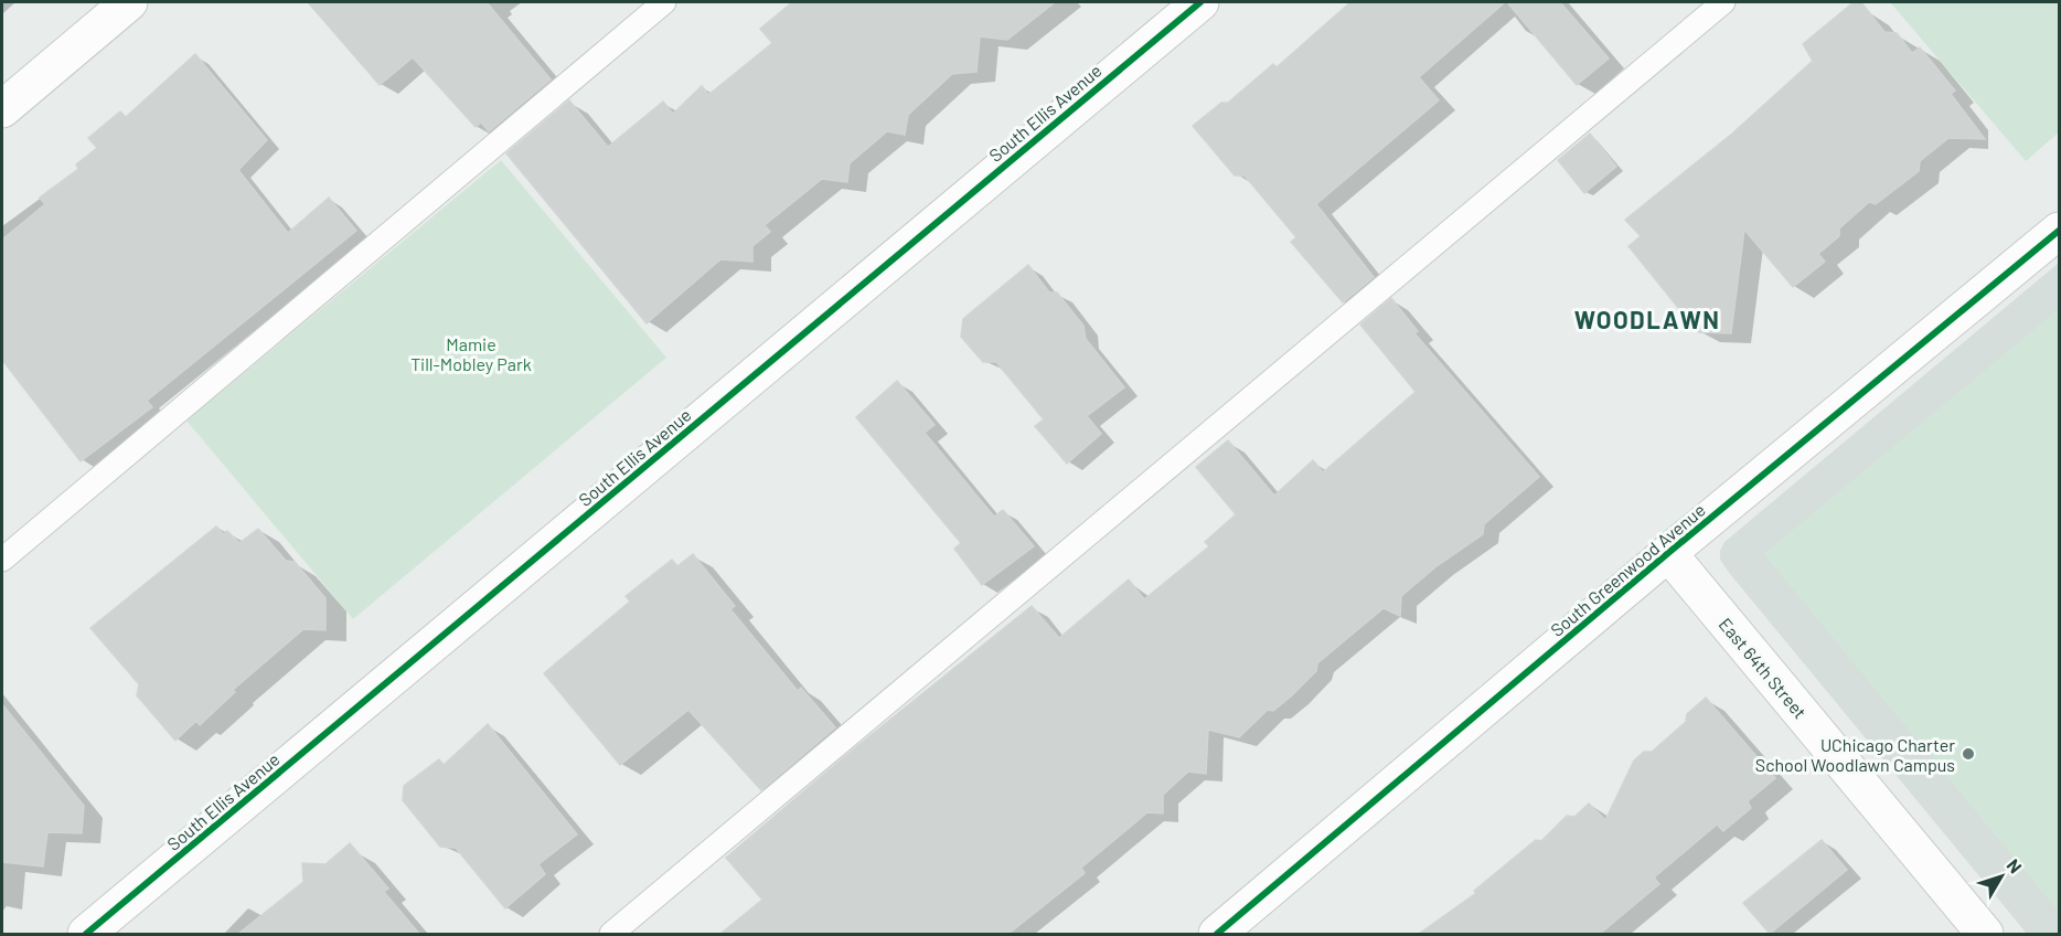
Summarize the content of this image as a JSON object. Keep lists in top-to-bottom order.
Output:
{
  "streets": {
    "street": ["South Ellis Avenue", "South Greenwood Avenue", "East 64th Street"]
  },
  "crossings": [
    ["South Greenwood Avenue", "East 64th Street"]
  ],
  "districts": ["WOODLAWN"],
  "parks": ["Mamie Till-Mobley Park"],
  "places": ["UChicago Charter School Woodlawn Campus"],
  "north": "top right"
}
